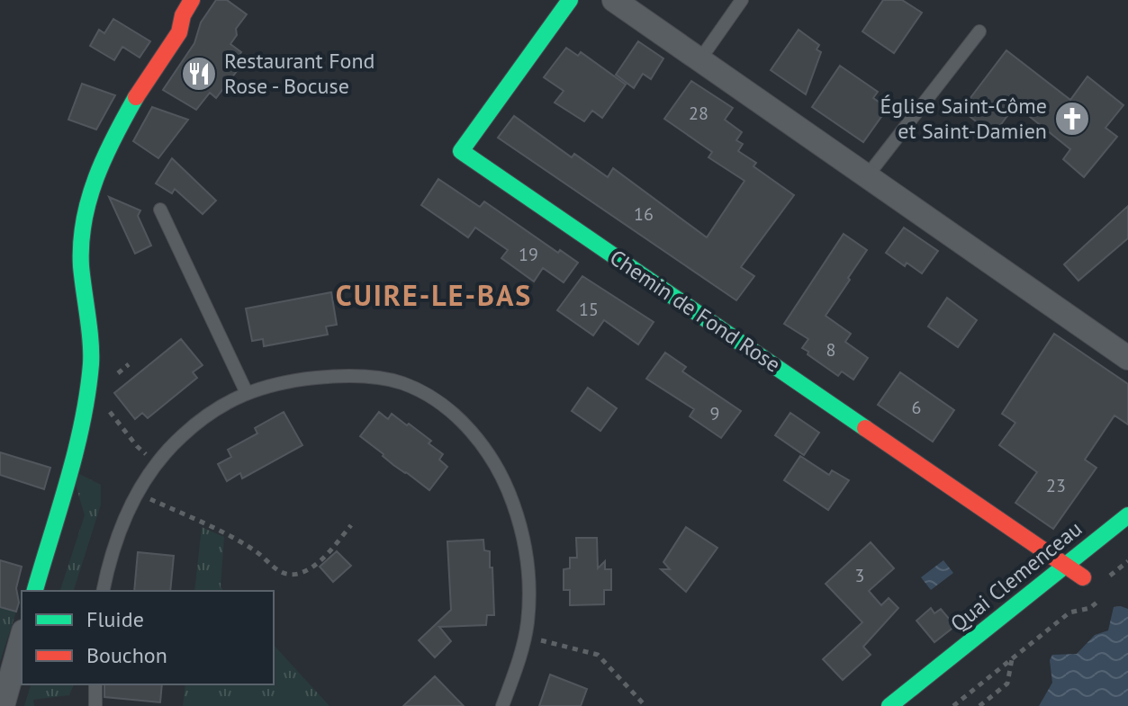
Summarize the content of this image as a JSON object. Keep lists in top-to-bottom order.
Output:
{
  "streets": {
    "street": ["Chemin de Fond Rose", "Quai Clemenceau"]
  },
  "crossings": [
    ["Chemin de Fond Rose", "Quai Clemenceau"]
  ],
  "districts": ["CUIRE-LE-BAS"],
  "places": {
    "restaurant": ["Restaurant Fond Rose - Bocuse"],
    "church": ["Église Saint-Côme et Saint-Damien"]
  },
  "house_numbers": [
    "28",
    "16",
    "19",
    "15",
    "8",
    "6",
    "9",
    "23",
    "3"
  ],
  "legend": ["Fluide", "Bouchon"]
}
